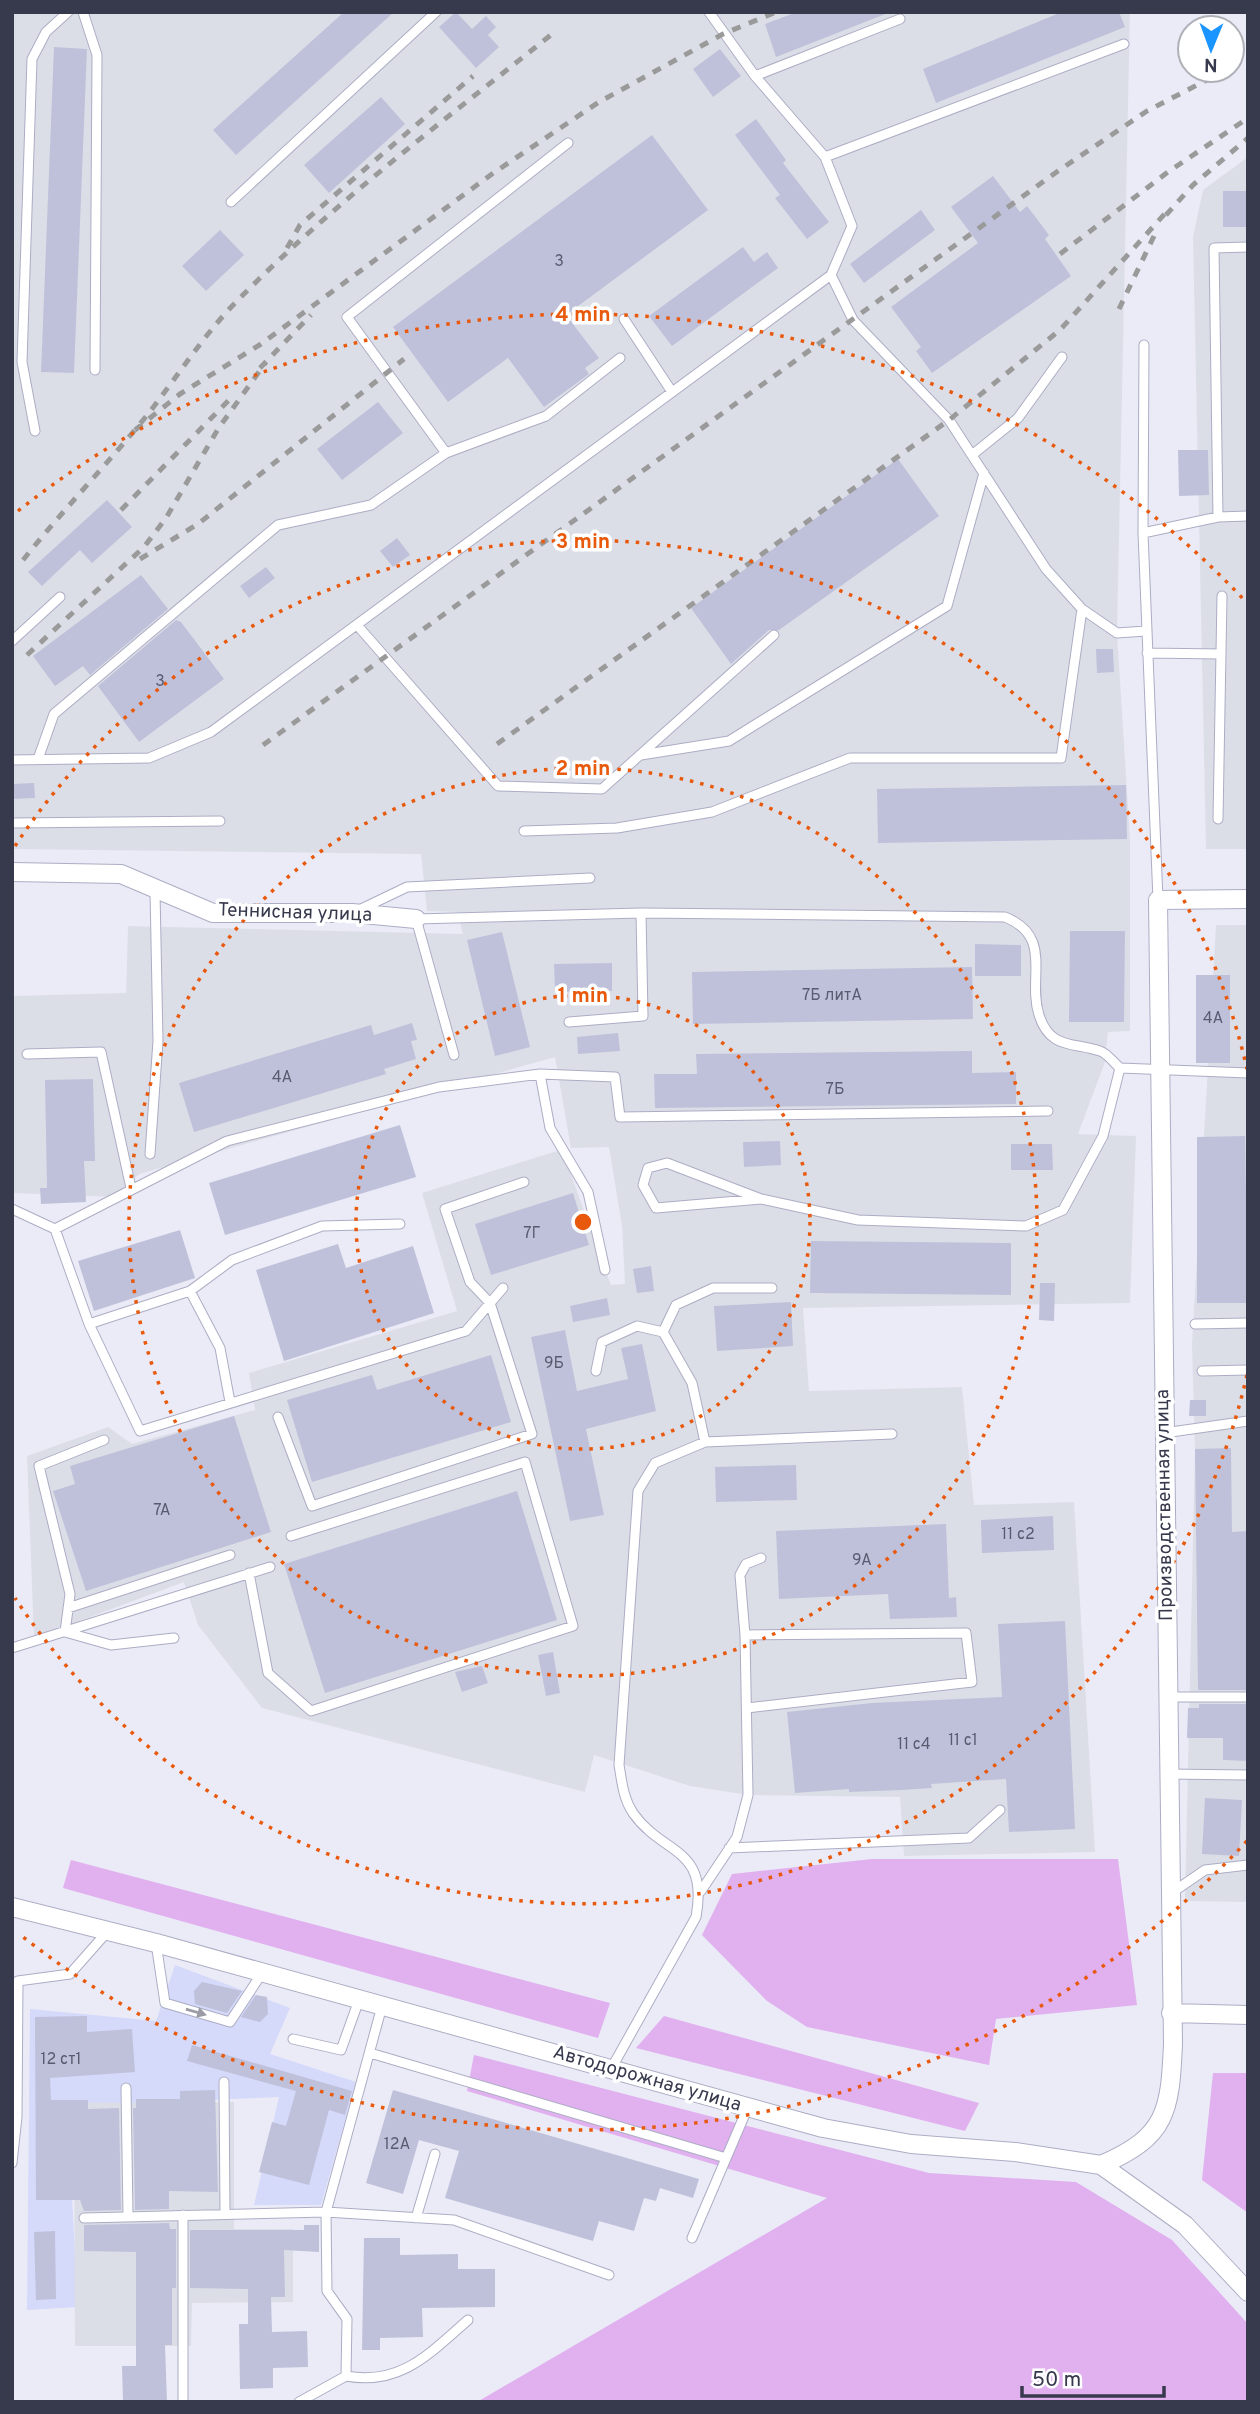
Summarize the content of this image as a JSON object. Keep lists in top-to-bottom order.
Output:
{
  "streets": {
    "street": ["Теннисная улица", "Производственная улица", "Автодорожная улица"]
  },
  "crossings": [
    ["Производственная улица", "Автодорожная улица"]
  ],
  "house_numbers": [
    "3",
    "3",
    "7Б литА",
    "4А",
    "4А",
    "7Б",
    "7Г",
    "9Б",
    "7А",
    "11 с2",
    "9А",
    "11 с1",
    "11 с4",
    "12 ст1",
    "12А"
  ],
  "scale_bar": "50 m",
  "north": "bottom",
  "rings": [
    "4 min",
    "3 min",
    "2 min",
    "1 min"
  ]
}
